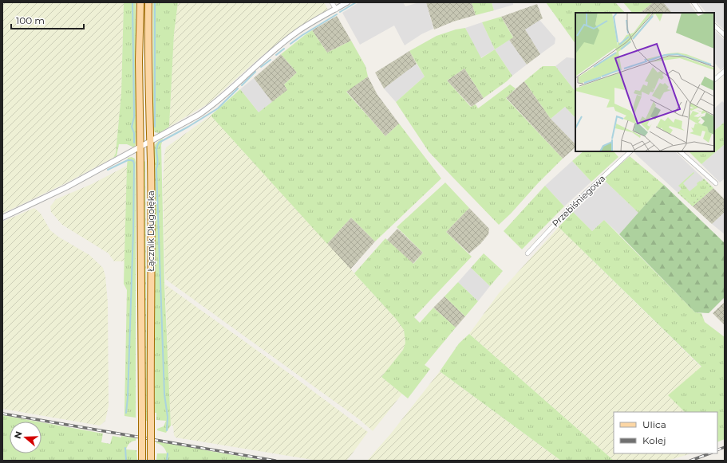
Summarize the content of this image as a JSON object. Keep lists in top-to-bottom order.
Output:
{
  "streets": {
    "main road": ["Łącznik Długołęka"],
    "street": ["Przebiśniegowa"]
  },
  "legend": ["Ulica", "Kolej"],
  "scale_bar": "100 m",
  "north": "left"
}
